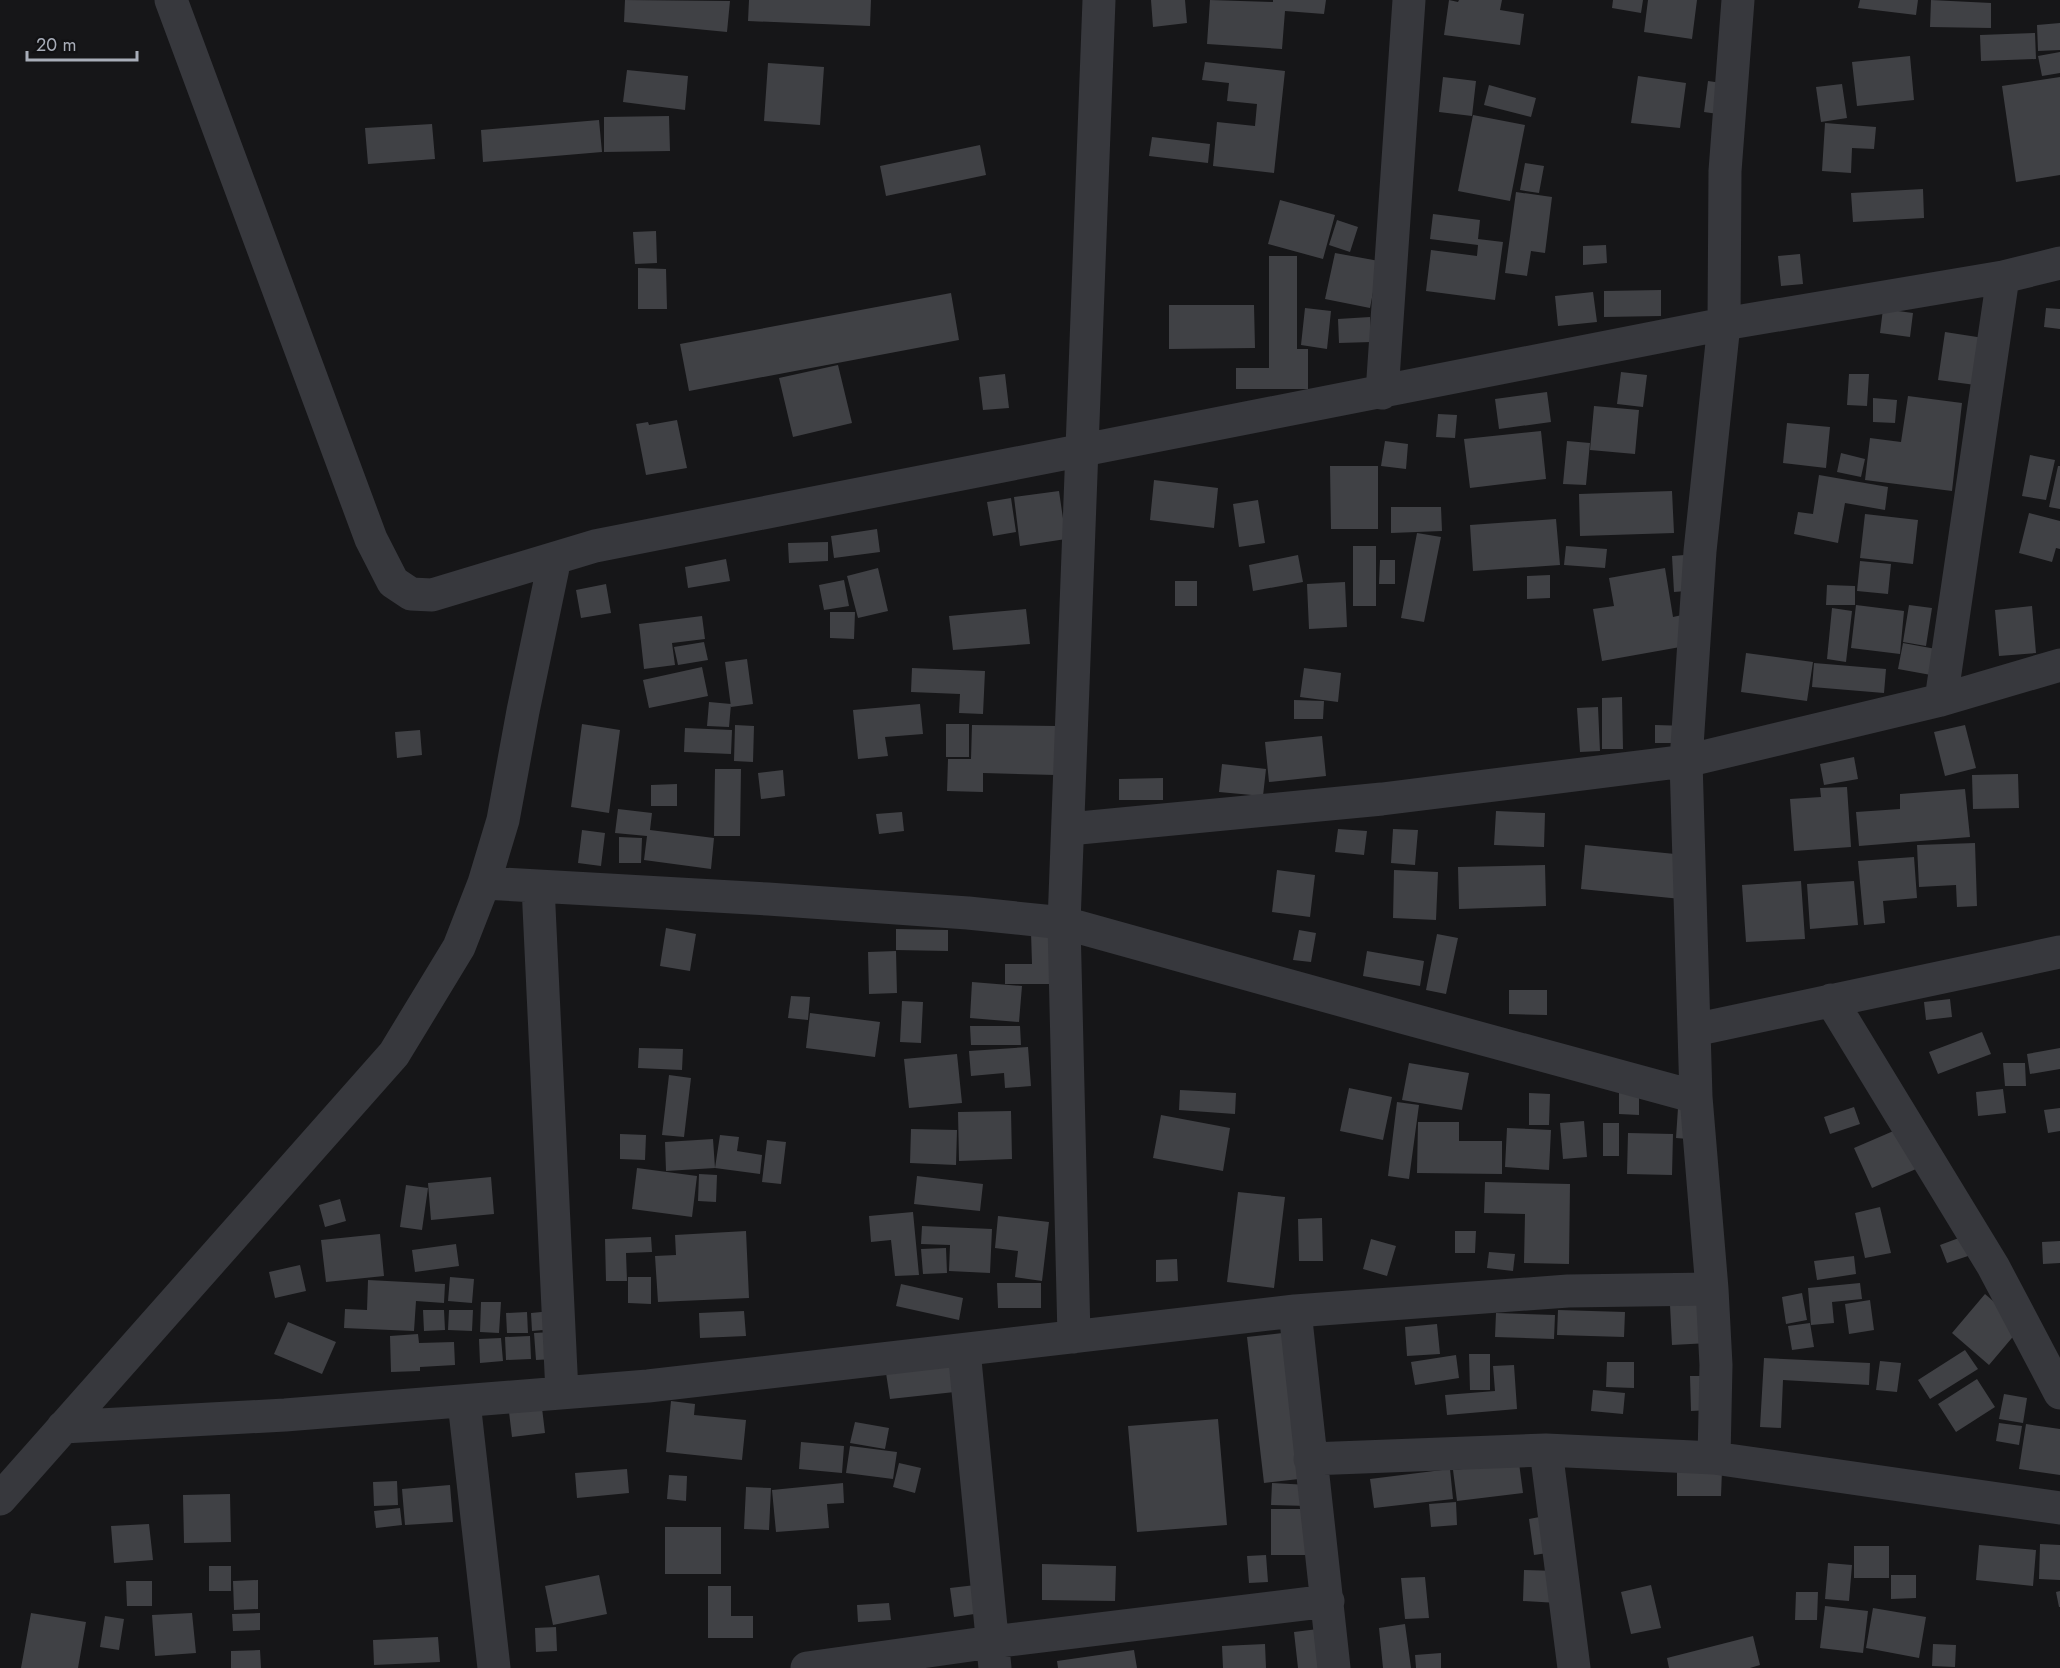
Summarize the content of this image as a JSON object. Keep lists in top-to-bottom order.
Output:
{
  "scale_bar": "20 m"
}
